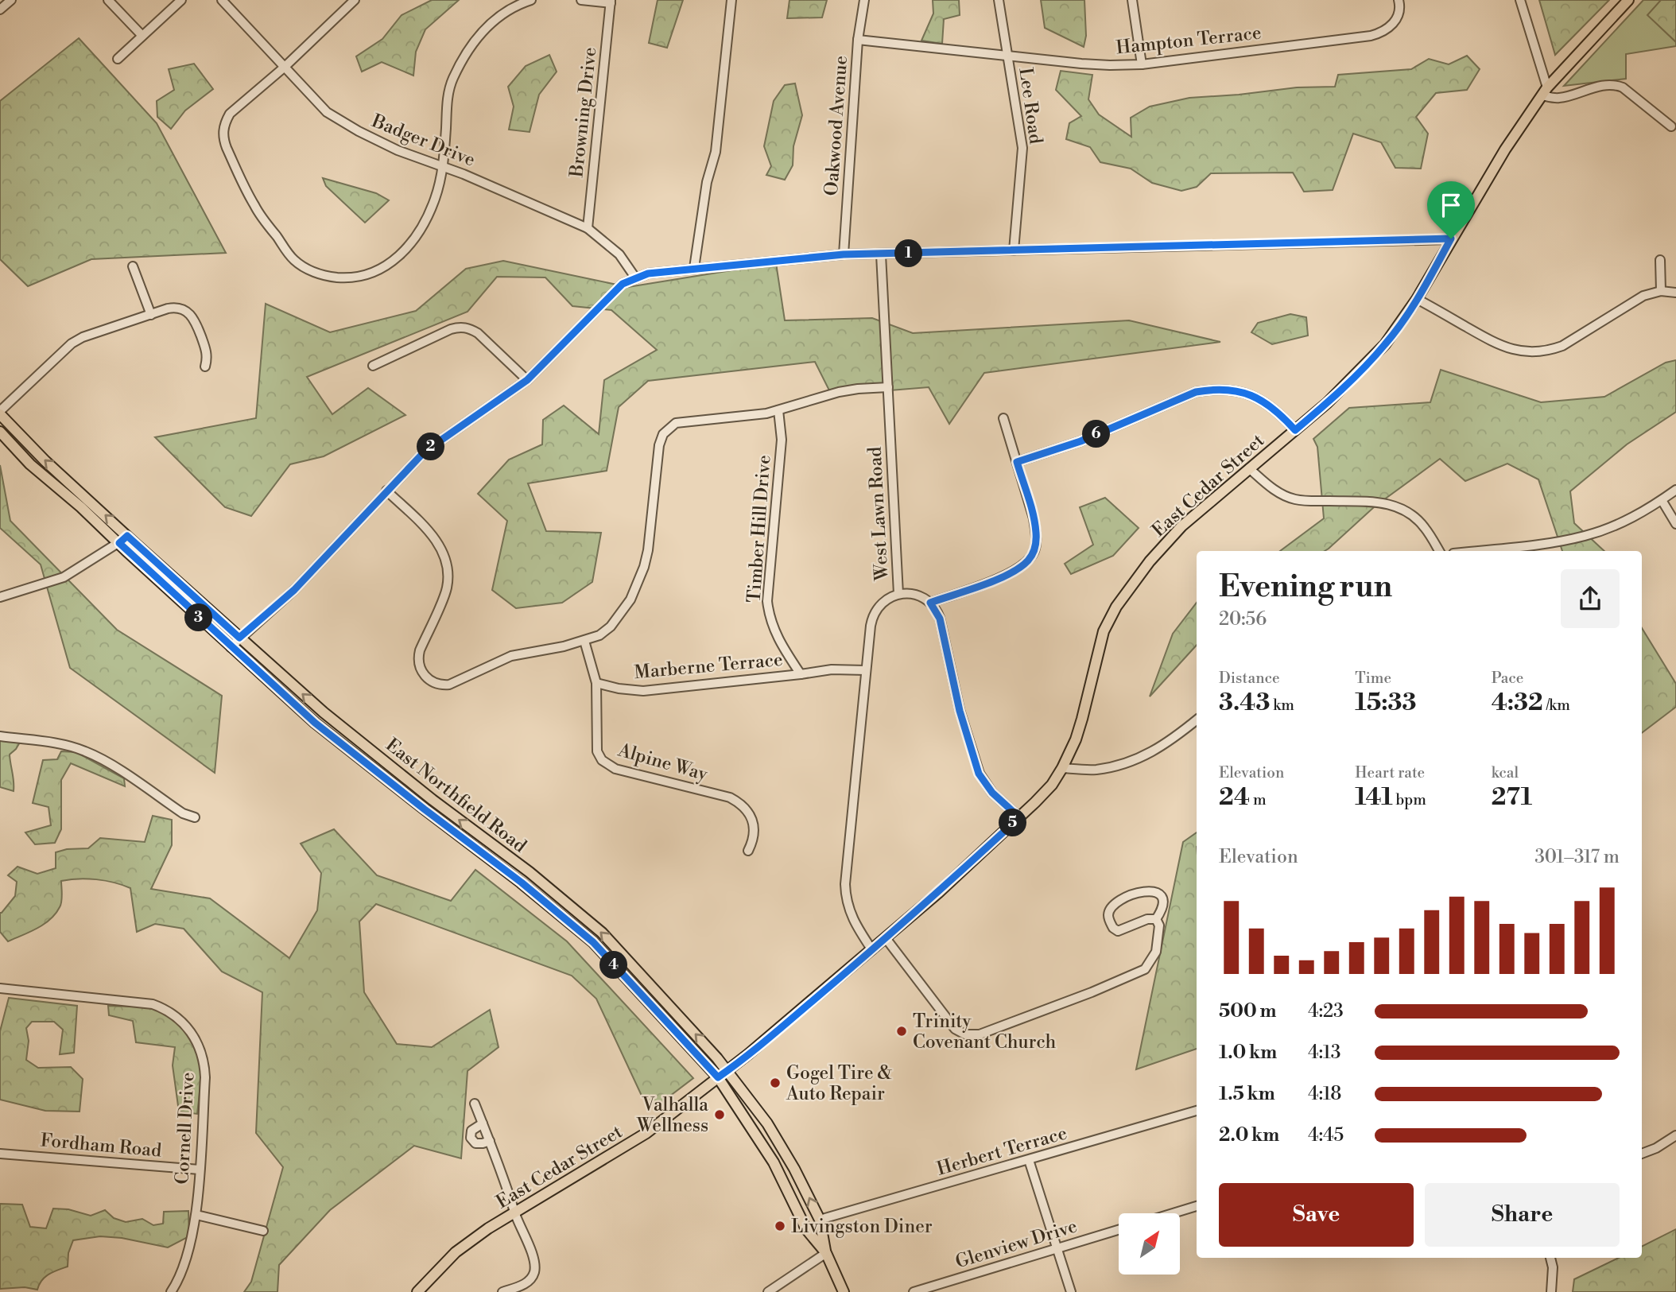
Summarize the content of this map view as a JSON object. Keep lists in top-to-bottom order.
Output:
{
  "streets": {
    "main road": ["East Cedar Street", "East Northfield Road"],
    "street": [
      "Hampton Terrace",
      "Lee Road",
      "Browning Drive",
      "Oakwood Avenue",
      "Badger Drive",
      "West Lawn Road",
      "Timber Hill Drive",
      "Marberne Terrace",
      "Alpine Way",
      "Cornell Drive",
      "Fordham Road",
      "Herbert Terrace",
      "Glenview Drive"
    ]
  },
  "crossings": [
    ["Hampton Terrace", "Lee Road"],
    ["Hampton Terrace", "Oakwood Avenue"],
    ["Browning Drive", "Badger Drive"],
    ["East Cedar Street", "West Lawn Road"],
    ["East Cedar Street", "East Northfield Road"],
    ["West Lawn Road", "Marberne Terrace"],
    ["Timber Hill Drive", "Marberne Terrace"],
    ["Marberne Terrace", "Alpine Way"],
    ["East Northfield Road", "Herbert Terrace"],
    ["Cornell Drive", "Fordham Road"]
  ],
  "places": [
    "Trinity Covenant Church",
    "Gogel Tire & Auto Repair",
    "Valhalla Wellness",
    "Livingston Diner"
  ],
  "north": "top right",
  "page": {
    "pins": [
      "1",
      "6",
      "2",
      "3",
      "5",
      "4"
    ],
    "heading": ["Evening run", "20:56"],
    "stats": [
      ["Distance", "3.43 km"],
      ["Time", "15:33"],
      ["Pace", "4:32 /km"],
      ["Elevation", "24 m"],
      ["Heart rate", "141 bpm"],
      ["kcal", "271"]
    ],
    "chart": ["Elevation", "301–317 m"],
    "list": [
      {
        "name": "500 m",
        "note": "4:23"
      },
      {
        "name": "1.0 km",
        "note": "4:13"
      },
      {
        "name": "1.5 km",
        "note": "4:18"
      },
      {
        "name": "2.0 km",
        "note": "4:45"
      }
    ],
    "buttons": ["Save", "Share"]
  }
}
